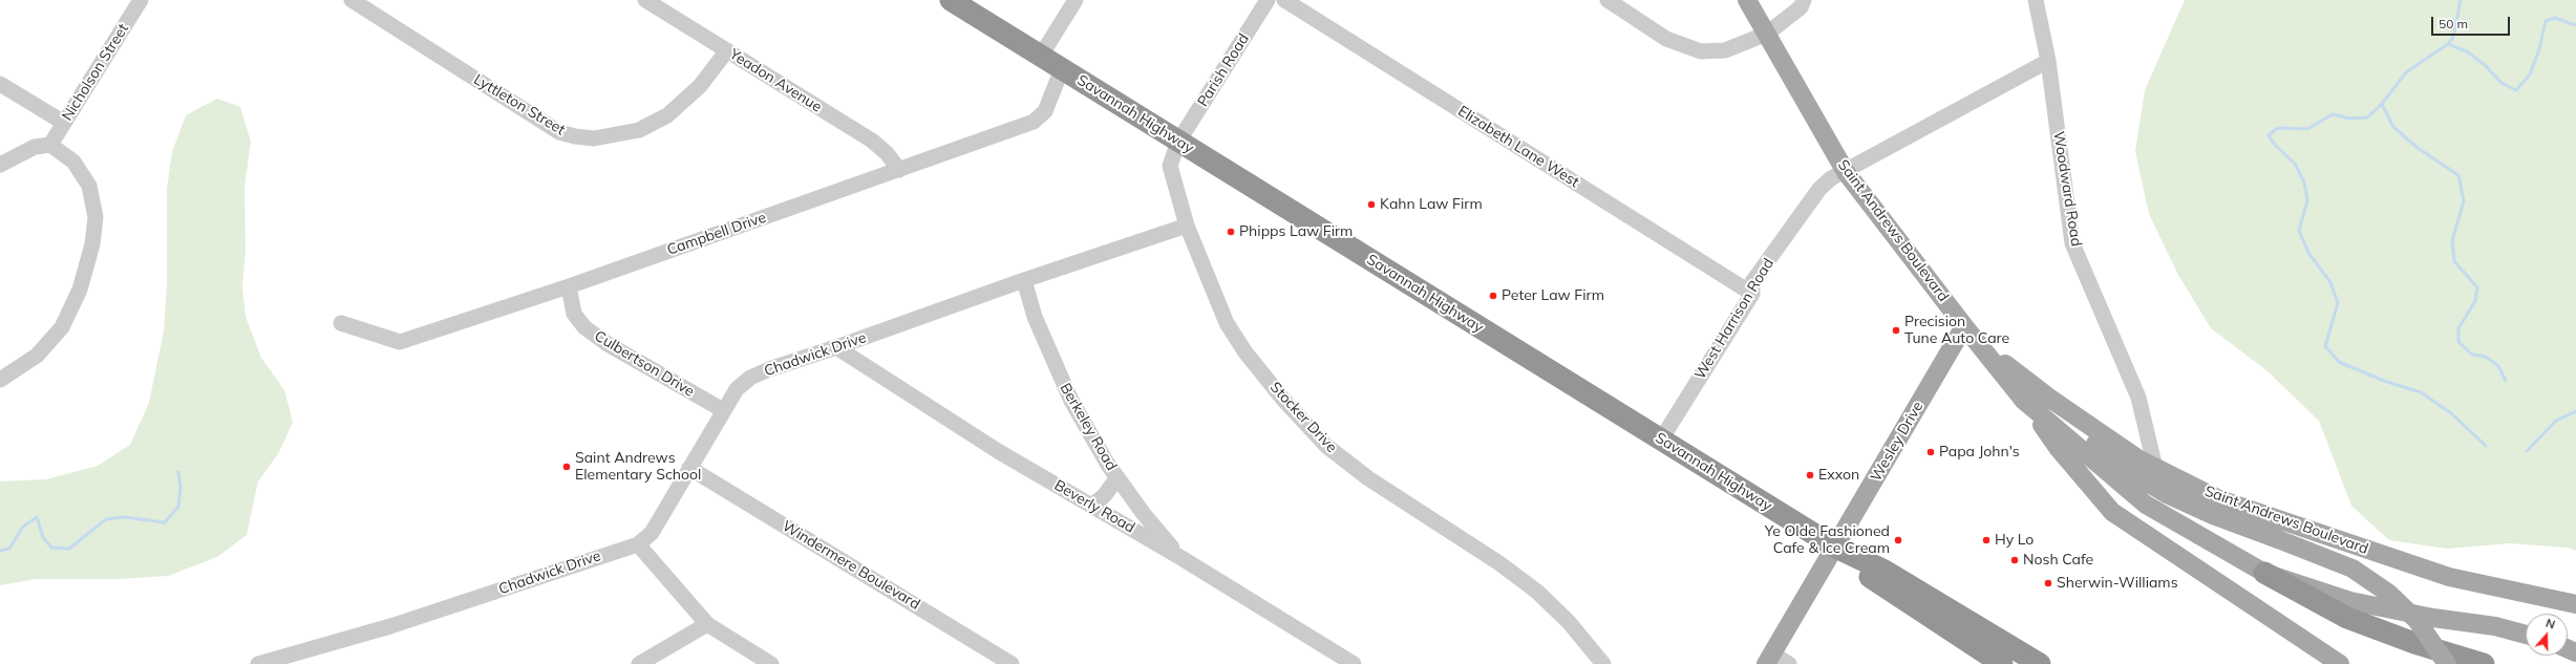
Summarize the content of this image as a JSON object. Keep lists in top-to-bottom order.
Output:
{
  "streets": {
    "highway": ["Savannah Highway"],
    "main road": ["Saint Andrews Boulevard", "Wesley Drive"],
    "street": [
      "Parish Road",
      "Nicholson Street",
      "Yeadon Avenue",
      "Lyttleton Street",
      "Elizabeth Lane West",
      "Woodward Road",
      "Campbell Drive",
      "West Harrison Road",
      "Chadwick Drive",
      "Culbertson Drive",
      "Stocker Drive",
      "Berkeley Road",
      "Beverly Road",
      "Windermere Boulevard"
    ]
  },
  "crossings": [
    ["Parish Road", "Savannah Highway"],
    ["Parish Road", "Stocker Drive"],
    ["Yeadon Avenue", "Lyttleton Street"],
    ["Yeadon Avenue", "Campbell Drive"],
    ["Savannah Highway", "Campbell Drive"],
    ["Savannah Highway", "West Harrison Road"],
    ["Savannah Highway", "Stocker Drive"],
    ["Savannah Highway", "Wesley Drive"],
    ["Elizabeth Lane West", "West Harrison Road"],
    ["Woodward Road", "Saint Andrews Boulevard"],
    ["Woodward Road", "West Harrison Road"],
    ["Saint Andrews Boulevard", "West Harrison Road"],
    ["Saint Andrews Boulevard", "Wesley Drive"],
    ["Campbell Drive", "Culbertson Drive"],
    ["Chadwick Drive", "Culbertson Drive"],
    ["Chadwick Drive", "Stocker Drive"],
    ["Chadwick Drive", "Berkeley Road"],
    ["Chadwick Drive", "Beverly Road"],
    ["Chadwick Drive", "Windermere Boulevard"],
    ["Berkeley Road", "Beverly Road"]
  ],
  "places": [
    "Kahn Law Firm",
    "Phipps Law Firm",
    "Peter Law Firm",
    "Precision Tune Auto Care",
    "Papa John's",
    "Saint Andrews Elementary School",
    "Exxon",
    "Ye Olde Fashioned Cafe & Ice Cream",
    "Hy Lo",
    "Nosh Cafe",
    "Sherwin-Williams"
  ],
  "scale_bar": "50 m",
  "north": "top"
}
